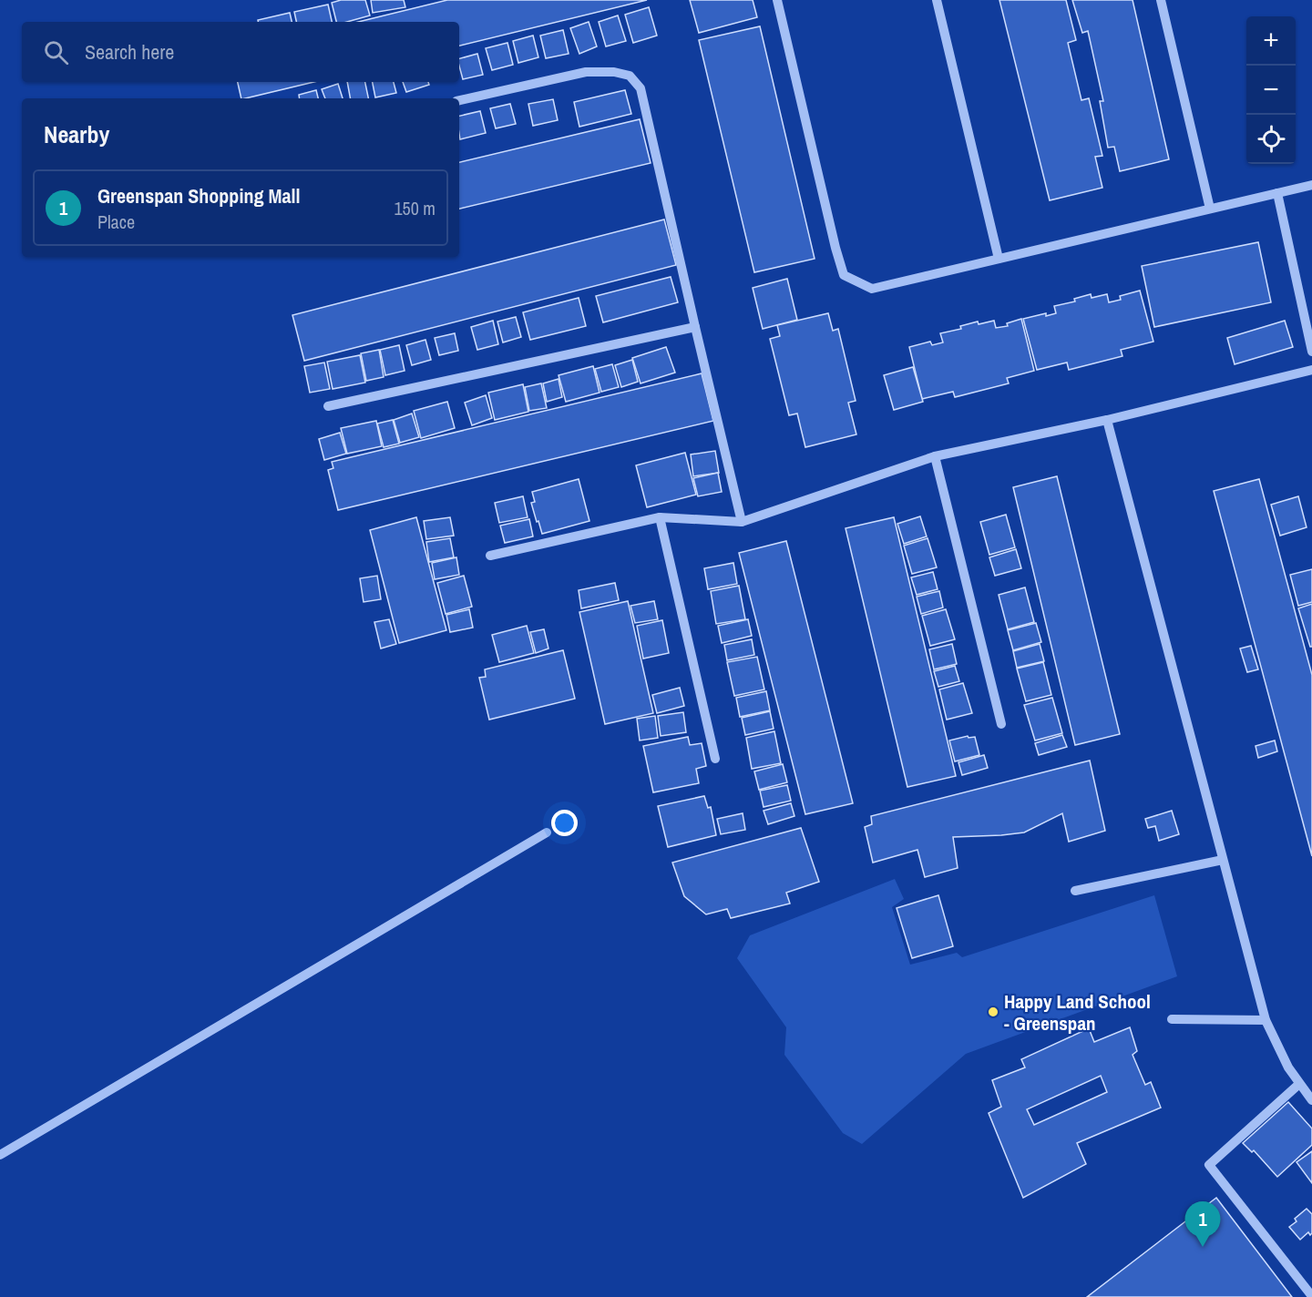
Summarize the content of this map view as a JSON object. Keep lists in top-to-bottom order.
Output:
{
  "places": ["Happy Land School - Greenspan"],
  "page": {
    "map_buttons": ["+", "−"],
    "search": "Search here",
    "heading": "Nearby",
    "list": [
      {
        "mark": "1",
        "name": "Greenspan Shopping Mall",
        "note": "Place",
        "value": "150 m"
      }
    ],
    "pins": "1"
  }
}
